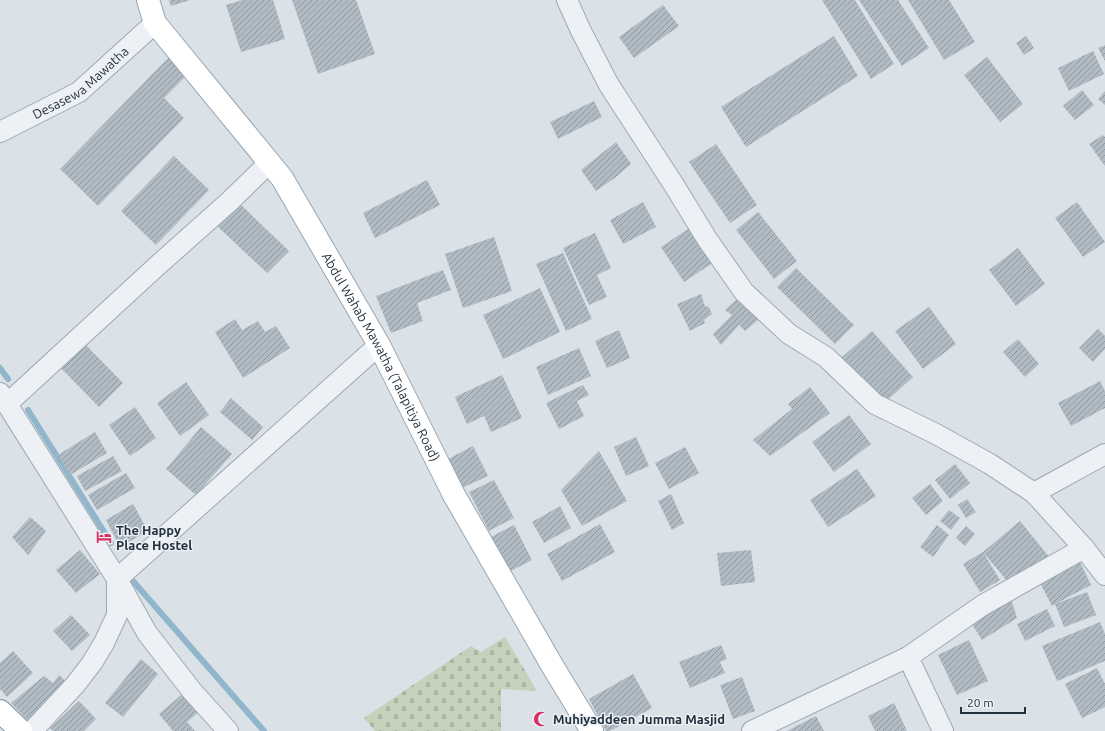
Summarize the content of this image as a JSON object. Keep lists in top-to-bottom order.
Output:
{
  "streets": {
    "main road": ["Abdul Wahab Mawatha (Talapitiya Road)"],
    "street": ["Desasewa Mawatha"]
  },
  "crossings": [
    ["Desasewa Mawatha", "Abdul Wahab Mawatha (Talapitiya Road)"]
  ],
  "places": {
    "hotel": ["The Happy Place Hostel"],
    "mosque": ["Muhiyaddeen Jumma Masjid"]
  },
  "scale_bar": "20 m"
}
